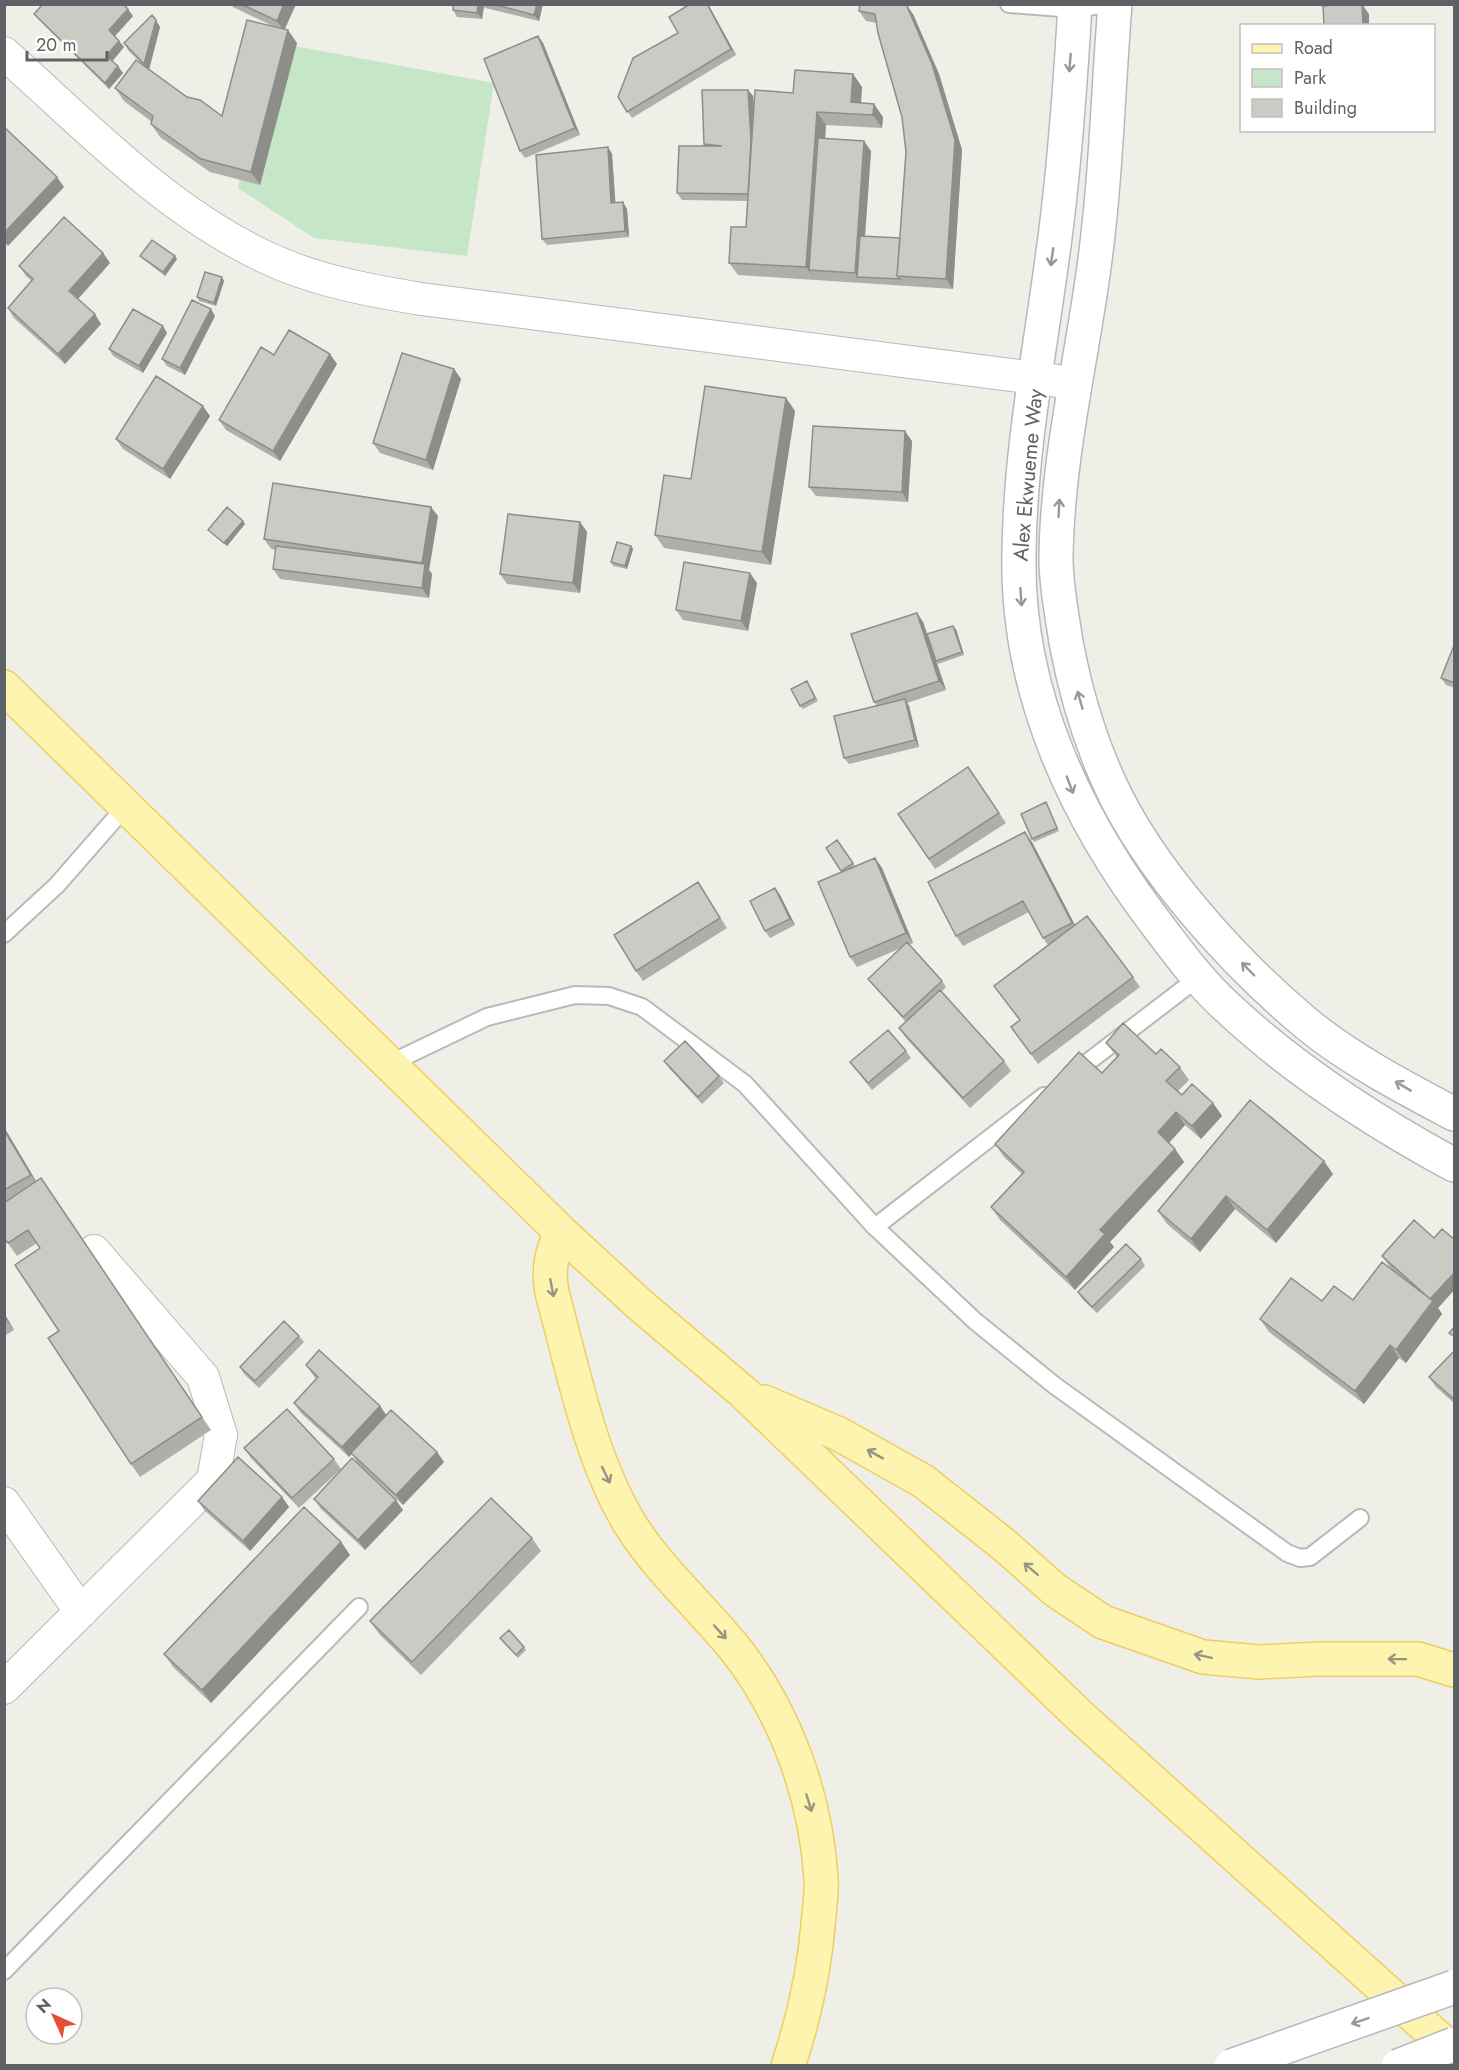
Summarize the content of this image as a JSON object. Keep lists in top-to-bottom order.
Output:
{
  "streets": {
    "street": ["Alex Ekwueme Way"]
  },
  "legend": ["Road", "Park", "Building"],
  "scale_bar": "20 m",
  "north": "top left"
}
